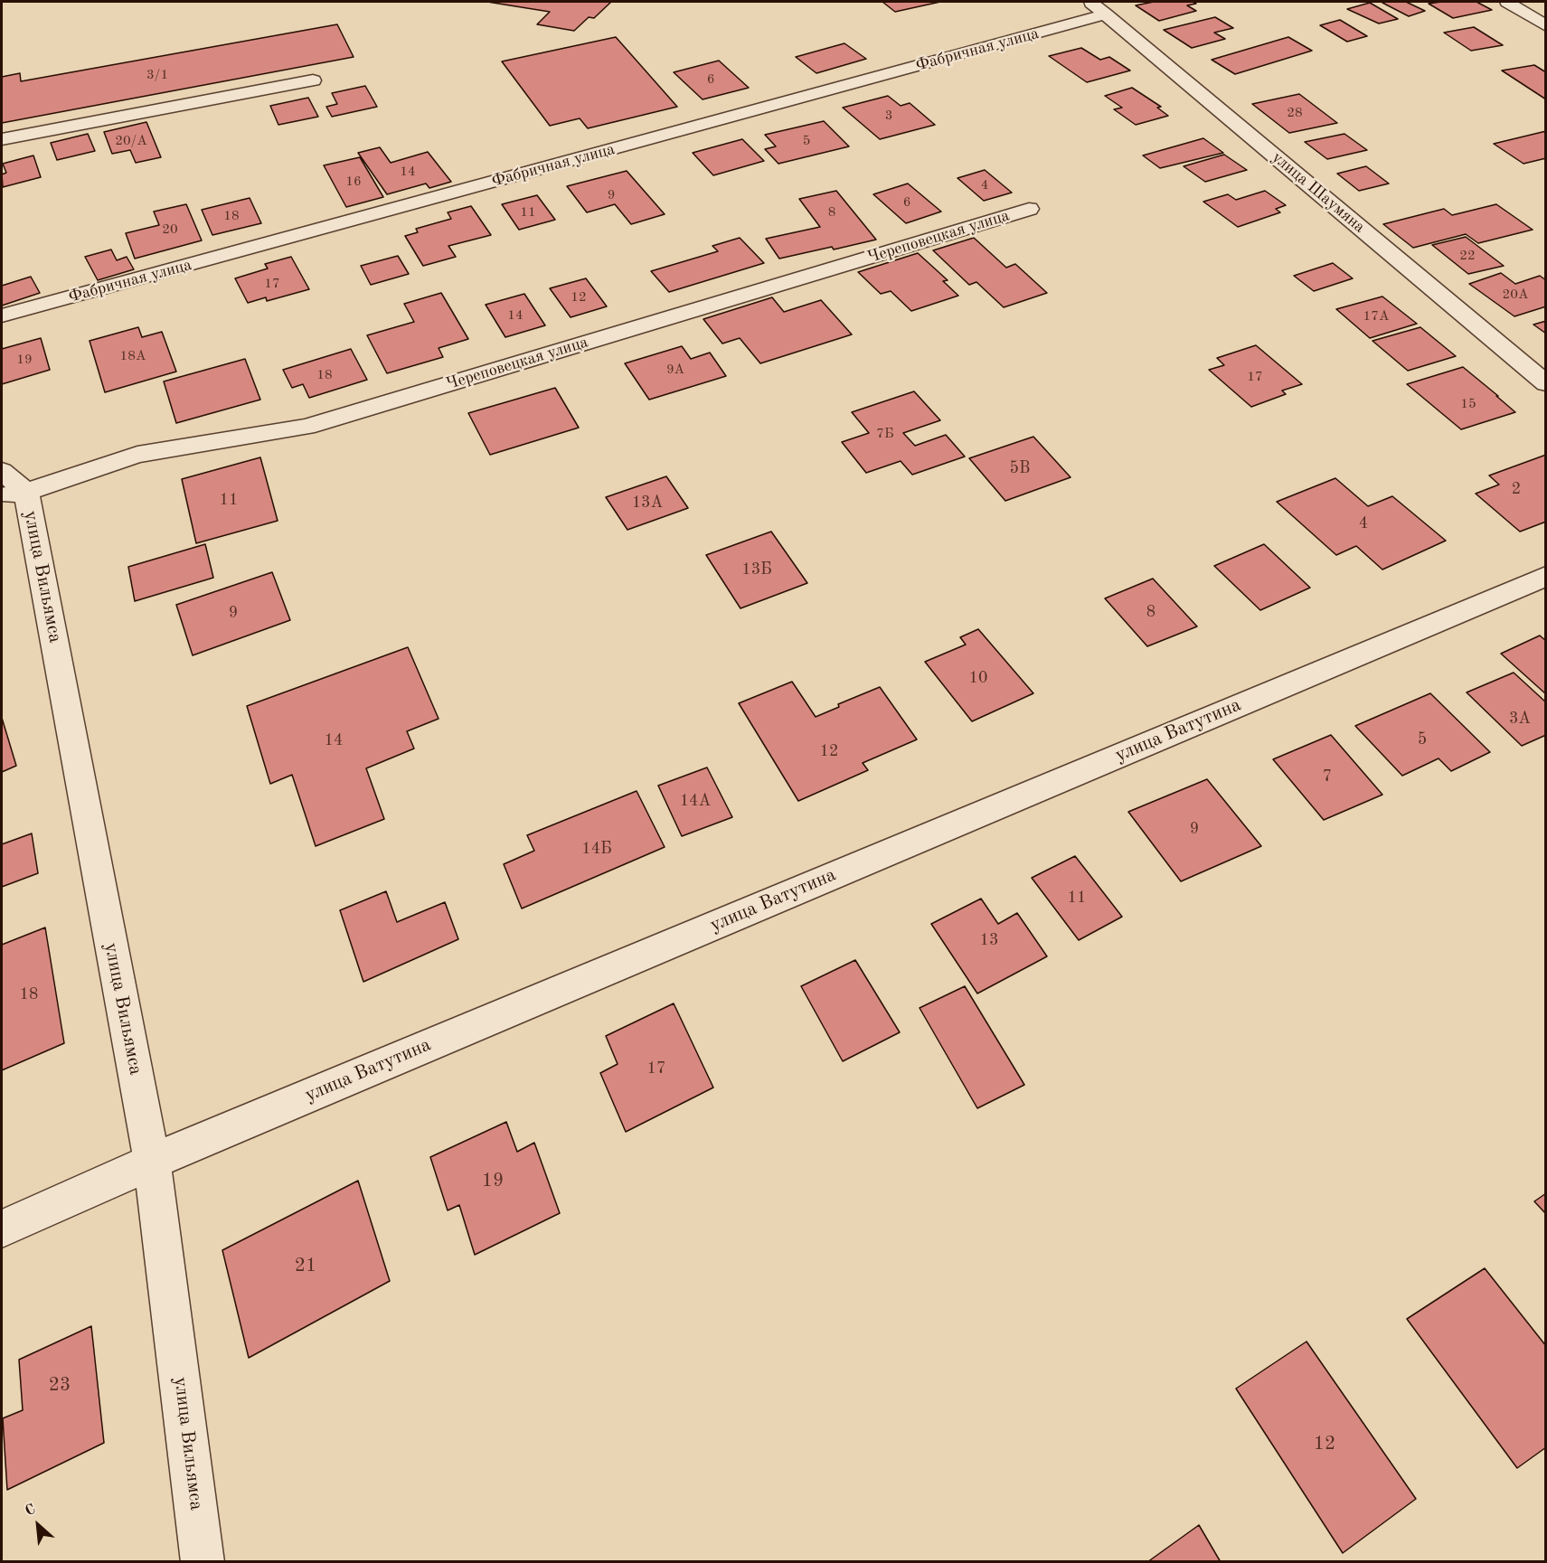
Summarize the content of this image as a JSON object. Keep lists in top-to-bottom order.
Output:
{
  "streets": {
    "street": [
      "Фабричная улица",
      "улица Шаумяна",
      "Череповецкая улица",
      "улица Вильямса",
      "улица Ватутина"
    ]
  },
  "crossings": [
    ["Фабричная улица", "улица Шаумяна"],
    ["Череповецкая улица", "улица Вильямса"],
    ["улица Вильямса", "улица Ватутина"]
  ],
  "house_numbers": [
    "3/1",
    "6",
    "28",
    "3",
    "20/А",
    "5",
    "14",
    "16",
    "4",
    "9",
    "6",
    "11",
    "8",
    "18",
    "20",
    "22",
    "17",
    "20А",
    "12",
    "14",
    "17А",
    "18А",
    "19",
    "9А",
    "18",
    "17",
    "15",
    "7Б",
    "5В",
    "2",
    "11",
    "13А",
    "4",
    "13Б",
    "8",
    "9",
    "10",
    "3А",
    "5",
    "14",
    "12",
    "7",
    "14А",
    "9",
    "14Б",
    "11",
    "13",
    "18",
    "17",
    "19",
    "21",
    "23",
    "12"
  ],
  "north": "top left"
}
